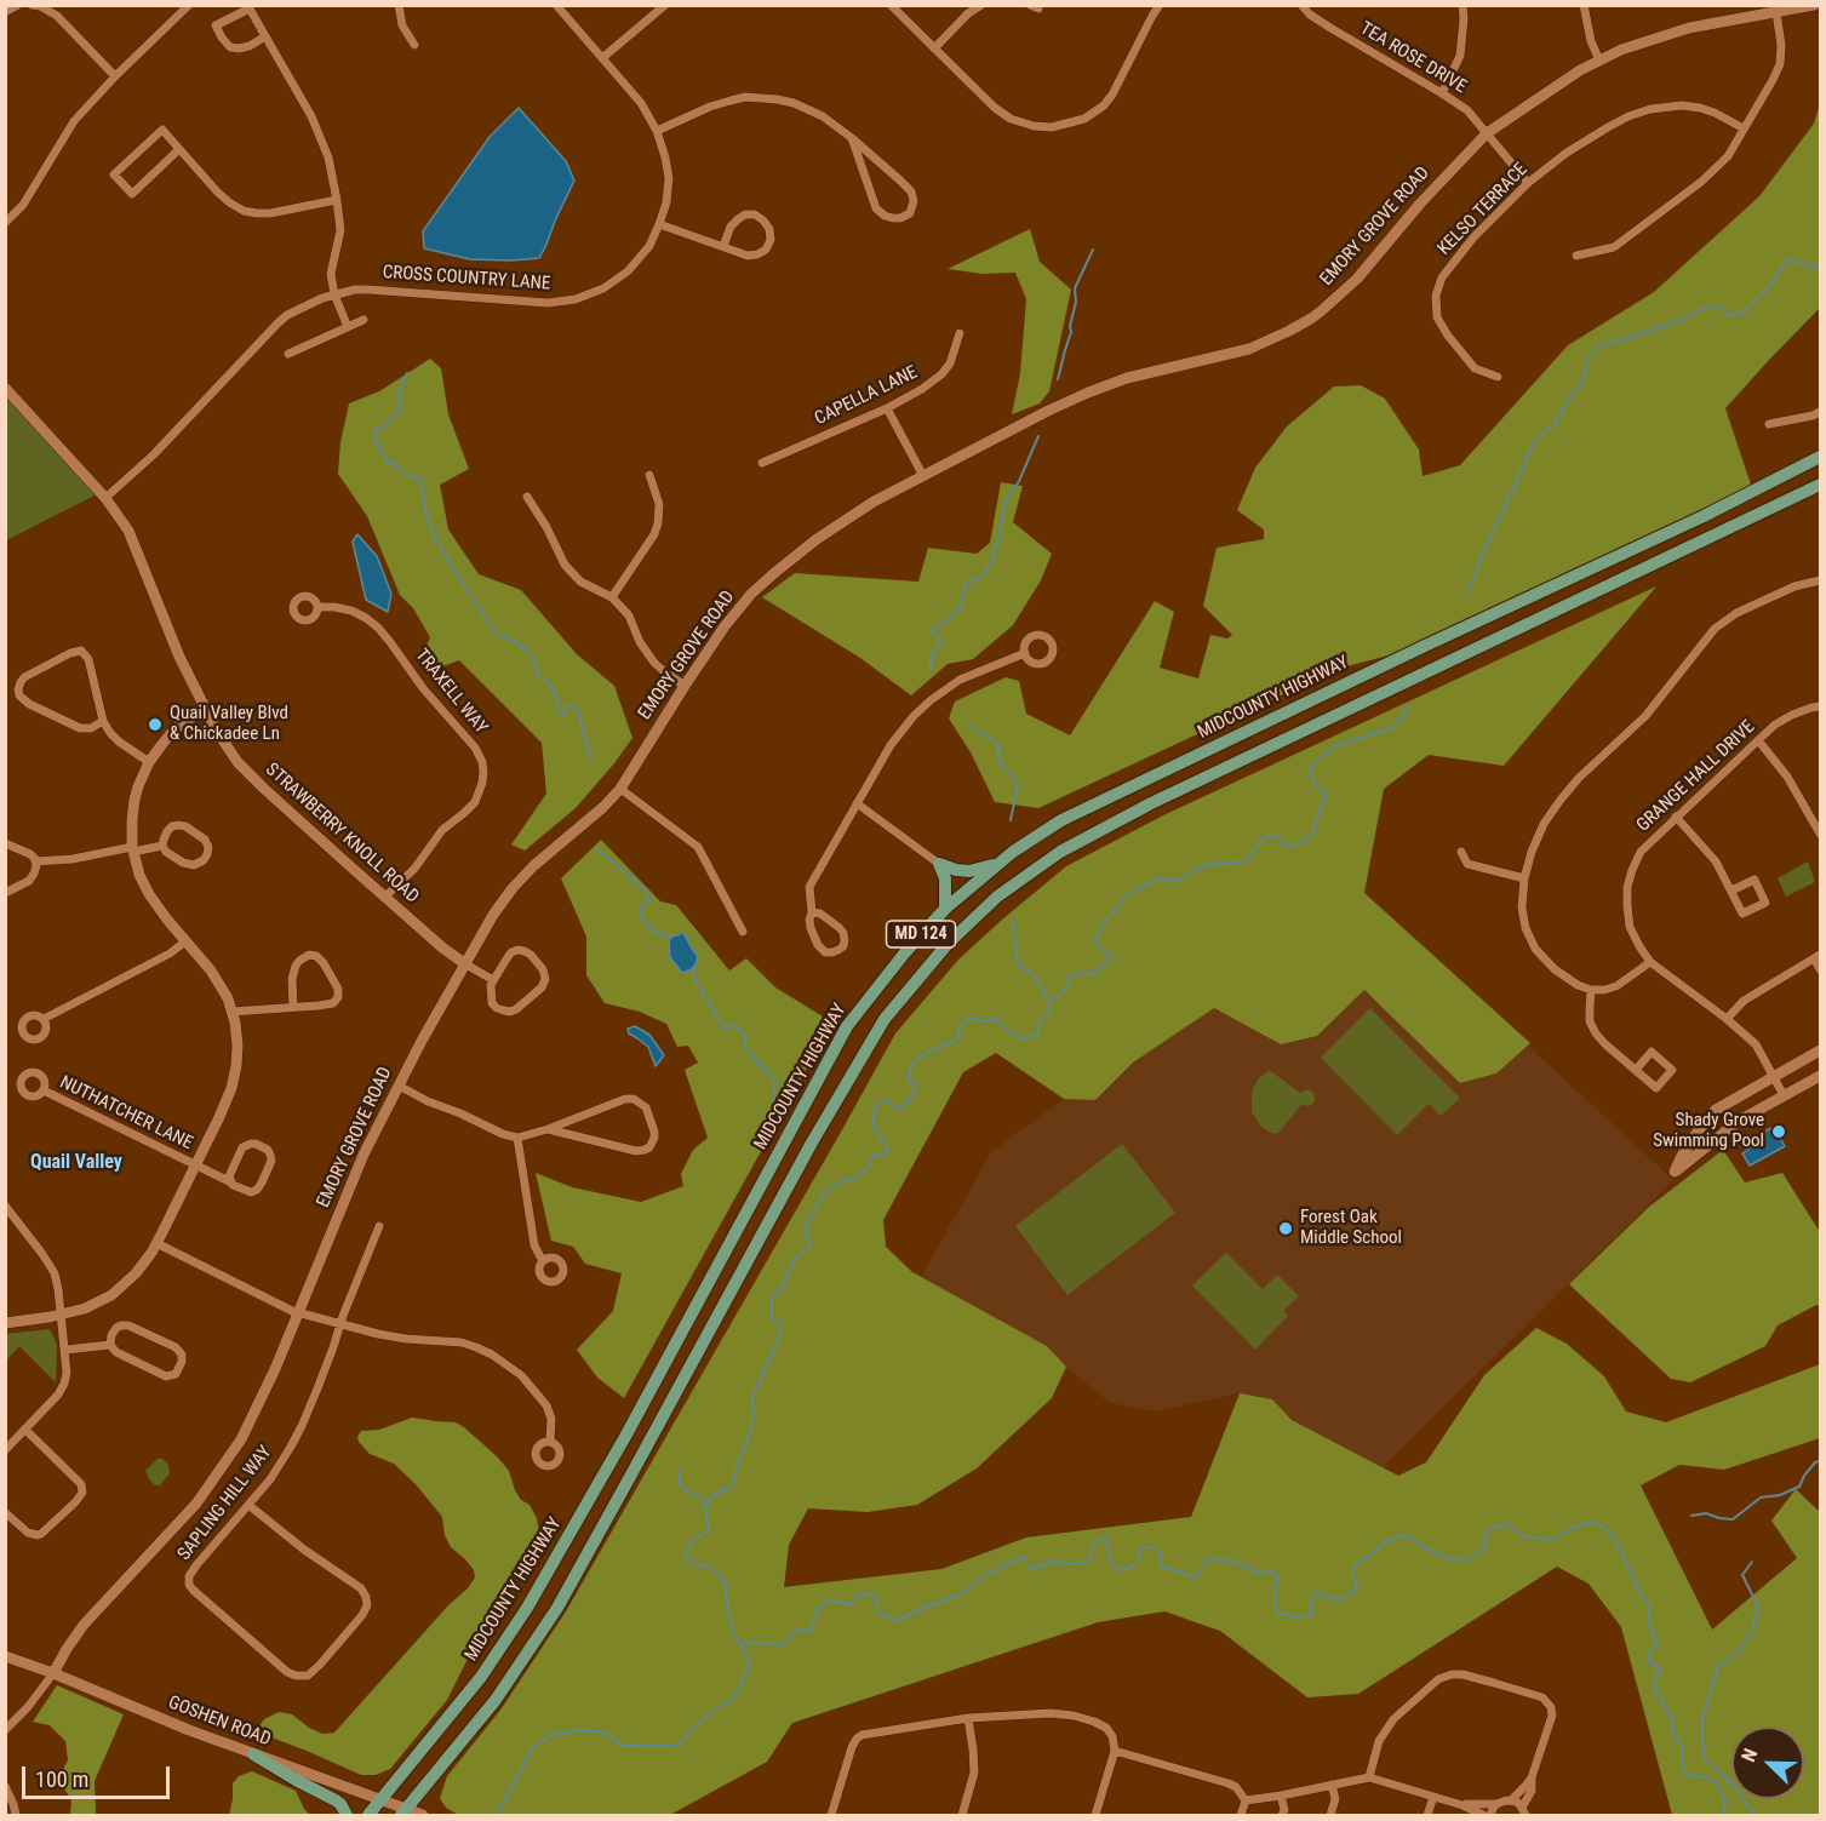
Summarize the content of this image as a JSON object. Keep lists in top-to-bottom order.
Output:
{
  "streets": {
    "main road": ["MIDCOUNTY HIGHWAY", "MD 124"],
    "street": [
      "TEA ROSE DRIVE",
      "KELSO TERRACE",
      "EMORY GROVE ROAD",
      "CROSS COUNTRY LANE",
      "CAPELLA LANE",
      "TRAXELL WAY",
      "GRANGE HALL DRIVE",
      "STRAWBERRY KNOLL ROAD",
      "NUTHATCHER LANE",
      "SAPLING HILL WAY",
      "GOSHEN ROAD"
    ]
  },
  "crossings": [
    ["TEA ROSE DRIVE", "KELSO TERRACE"],
    ["TEA ROSE DRIVE", "EMORY GROVE ROAD"],
    ["EMORY GROVE ROAD", "STRAWBERRY KNOLL ROAD"],
    ["EMORY GROVE ROAD", "GOSHEN ROAD"],
    ["CROSS COUNTRY LANE", "STRAWBERRY KNOLL ROAD"],
    ["TRAXELL WAY", "STRAWBERRY KNOLL ROAD"],
    ["MIDCOUNTY HIGHWAY", "GOSHEN ROAD"],
    ["MD 124", "GOSHEN ROAD"]
  ],
  "districts": ["Quail Valley"],
  "places": ["Quail Valley Blvd & Chickadee Ln", "Shady Grove Swimming Pool", "Forest Oak Middle School"],
  "scale_bar": "100 m",
  "north": "top left"
}
